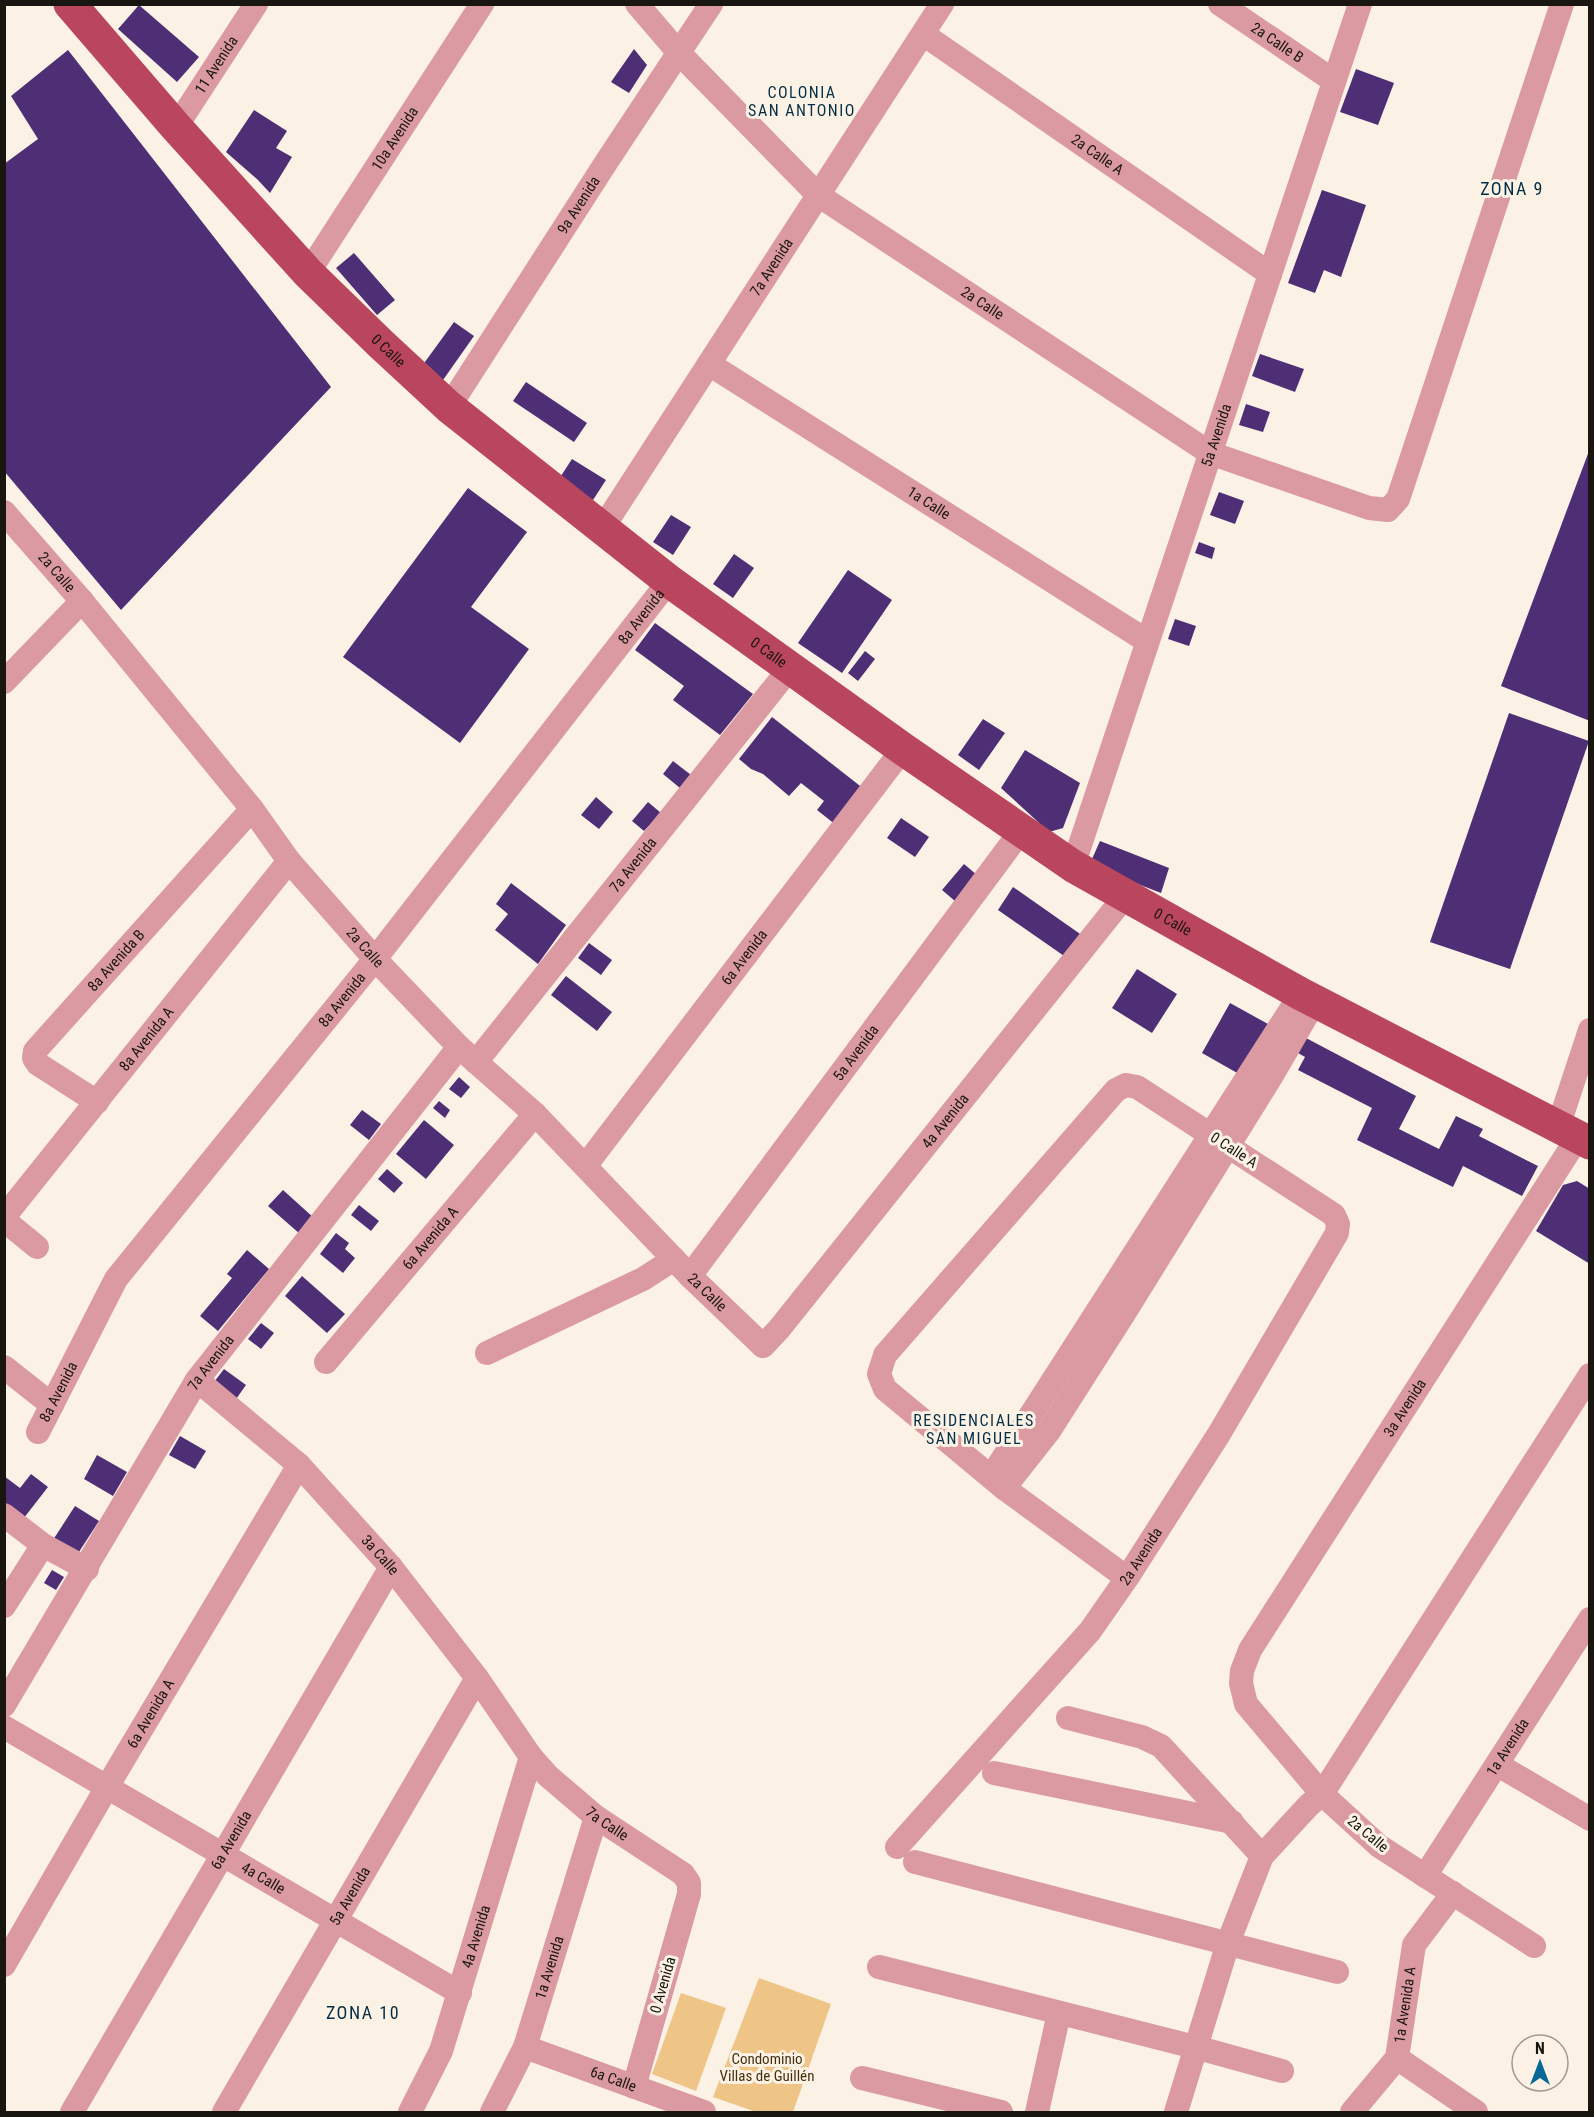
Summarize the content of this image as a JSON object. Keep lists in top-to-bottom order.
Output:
{
  "streets": {
    "main road": ["0 Calle"],
    "street": [
      "2a Calle B",
      "11 Avenida",
      "10a Avenida",
      "2a Calle A",
      "9a Avenida",
      "7a Avenida",
      "2a Calle",
      "5a Avenida",
      "1a Calle",
      "8a Avenida",
      "6a Avenida",
      "8a Avenida B",
      "8a Avenida A",
      "4a Avenida",
      "0 Calle A",
      "6a Avenida A",
      "3a Avenida",
      "3a Calle",
      "2a Avenida",
      "1a Avenida",
      "7a Calle",
      "4a Calle",
      "0 Avenida",
      "1a Avenida A",
      "6a Calle"
    ]
  },
  "crossings": [
    ["2a Calle B", "5a Avenida"],
    ["11 Avenida", "0 Calle"],
    ["10a Avenida", "0 Calle"],
    ["2a Calle A", "7a Avenida"],
    ["2a Calle A", "5a Avenida"],
    ["9a Avenida", "2a Calle"],
    ["9a Avenida", "0 Calle"],
    ["7a Avenida", "2a Calle"],
    ["7a Avenida", "0 Calle"],
    ["7a Avenida", "1a Calle"],
    ["7a Avenida", "3a Calle"],
    ["2a Calle", "5a Avenida"],
    ["2a Calle", "8a Avenida"],
    ["2a Calle", "6a Avenida"],
    ["2a Calle", "8a Avenida B"],
    ["2a Calle", "8a Avenida A"],
    ["2a Calle", "4a Avenida"],
    ["2a Calle", "6a Avenida A"],
    ["2a Calle", "3a Avenida"],
    ["2a Calle", "1a Avenida"],
    ["2a Calle", "1a Avenida A"],
    ["0 Calle", "5a Avenida"],
    ["0 Calle", "8a Avenida"],
    ["0 Calle", "6a Avenida"],
    ["0 Calle", "4a Avenida"],
    ["0 Calle", "3a Avenida"],
    ["5a Avenida", "1a Calle"],
    ["5a Avenida", "3a Calle"],
    ["5a Avenida", "4a Calle"],
    ["6a Avenida", "3a Calle"],
    ["6a Avenida", "4a Calle"],
    ["8a Avenida B", "8a Avenida A"],
    ["4a Avenida", "3a Calle"],
    ["4a Avenida", "7a Calle"],
    ["4a Avenida", "4a Calle"],
    ["0 Calle A", "2a Avenida"],
    ["6a Avenida A", "3a Calle"],
    ["6a Avenida A", "4a Calle"],
    ["3a Calle", "7a Calle"],
    ["1a Avenida", "7a Calle"],
    ["1a Avenida", "6a Calle"],
    ["7a Calle", "0 Avenida"],
    ["0 Avenida", "6a Calle"]
  ],
  "districts": [
    "COLONIA SAN ANTONIO",
    "ZONA 9",
    "RESIDENCIALES SAN MIGUEL",
    "ZONA 10"
  ],
  "parks": ["Condominio Villas de Guillén"],
  "north": "top"
}
